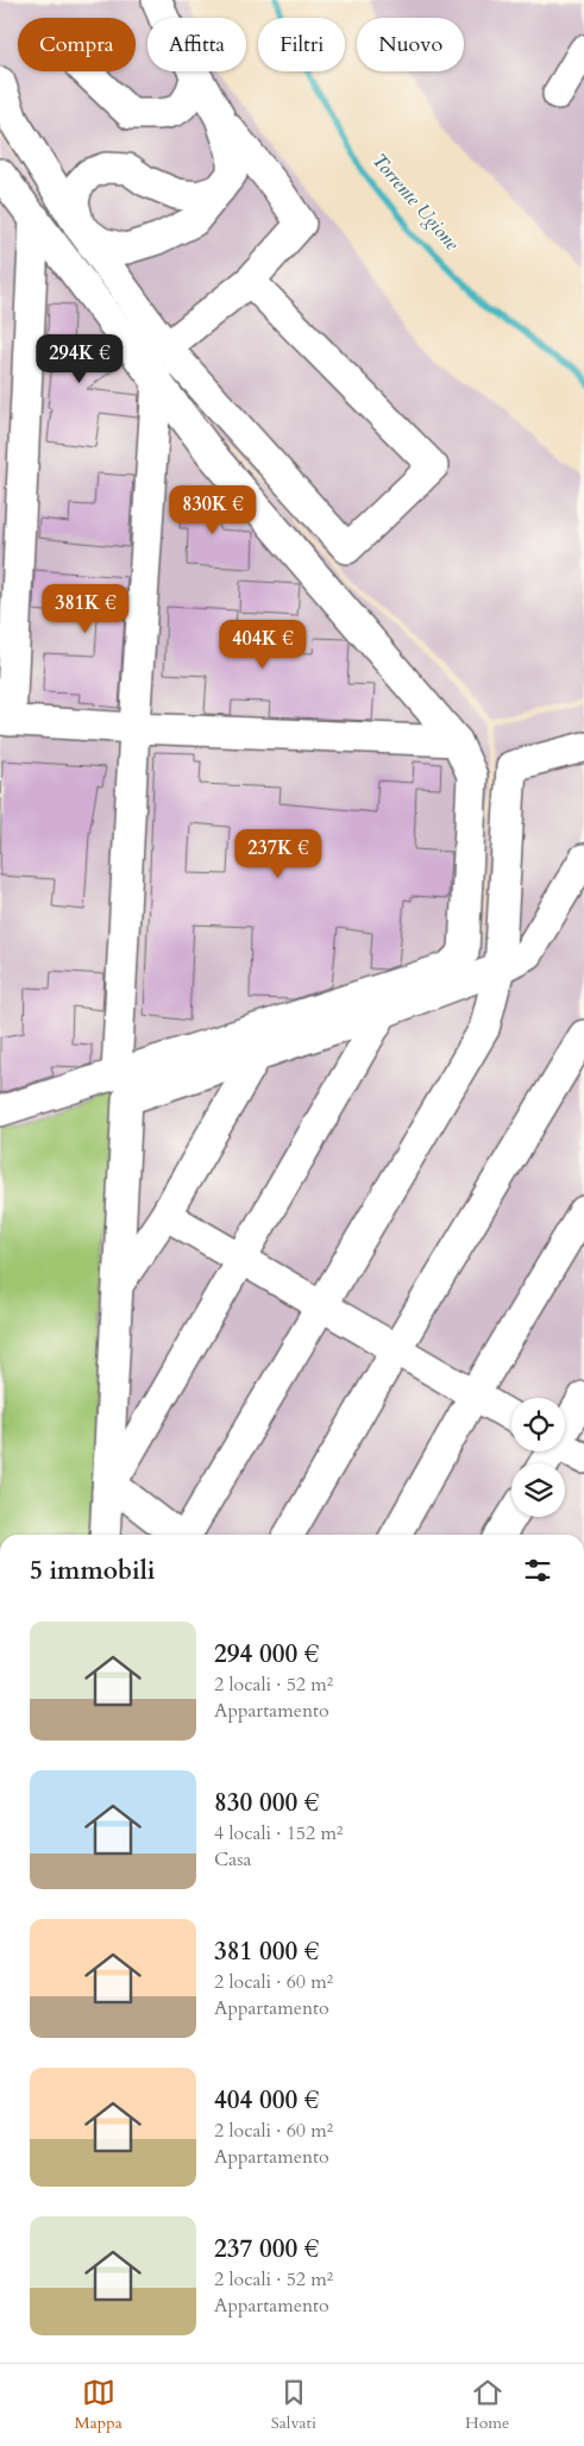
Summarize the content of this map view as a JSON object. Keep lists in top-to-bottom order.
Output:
{
  "water": ["Torrente Ugione"],
  "page": {
    "chip": [
      "Compra",
      "Affitta",
      "Filtri",
      "Nuovo"
    ],
    "price": [
      "294K €",
      "830K €",
      "381K €",
      "404K €",
      "237K €"
    ],
    "heading": "5 immobili",
    "list": [
      {
        "name": "294 000 €",
        "note": "2 locali · 52 m² · Appartamento"
      },
      {
        "name": "830 000 €",
        "note": "4 locali · 152 m² · Casa"
      },
      {
        "name": "381 000 €",
        "note": "2 locali · 60 m² · Appartamento"
      },
      {
        "name": "404 000 €",
        "note": "2 locali · 60 m² · Appartamento"
      },
      {
        "name": "237 000 €",
        "note": "2 locali · 52 m² · Appartamento"
      }
    ],
    "tabs": ["Mappa", "Salvati", "Home"]
  }
}
